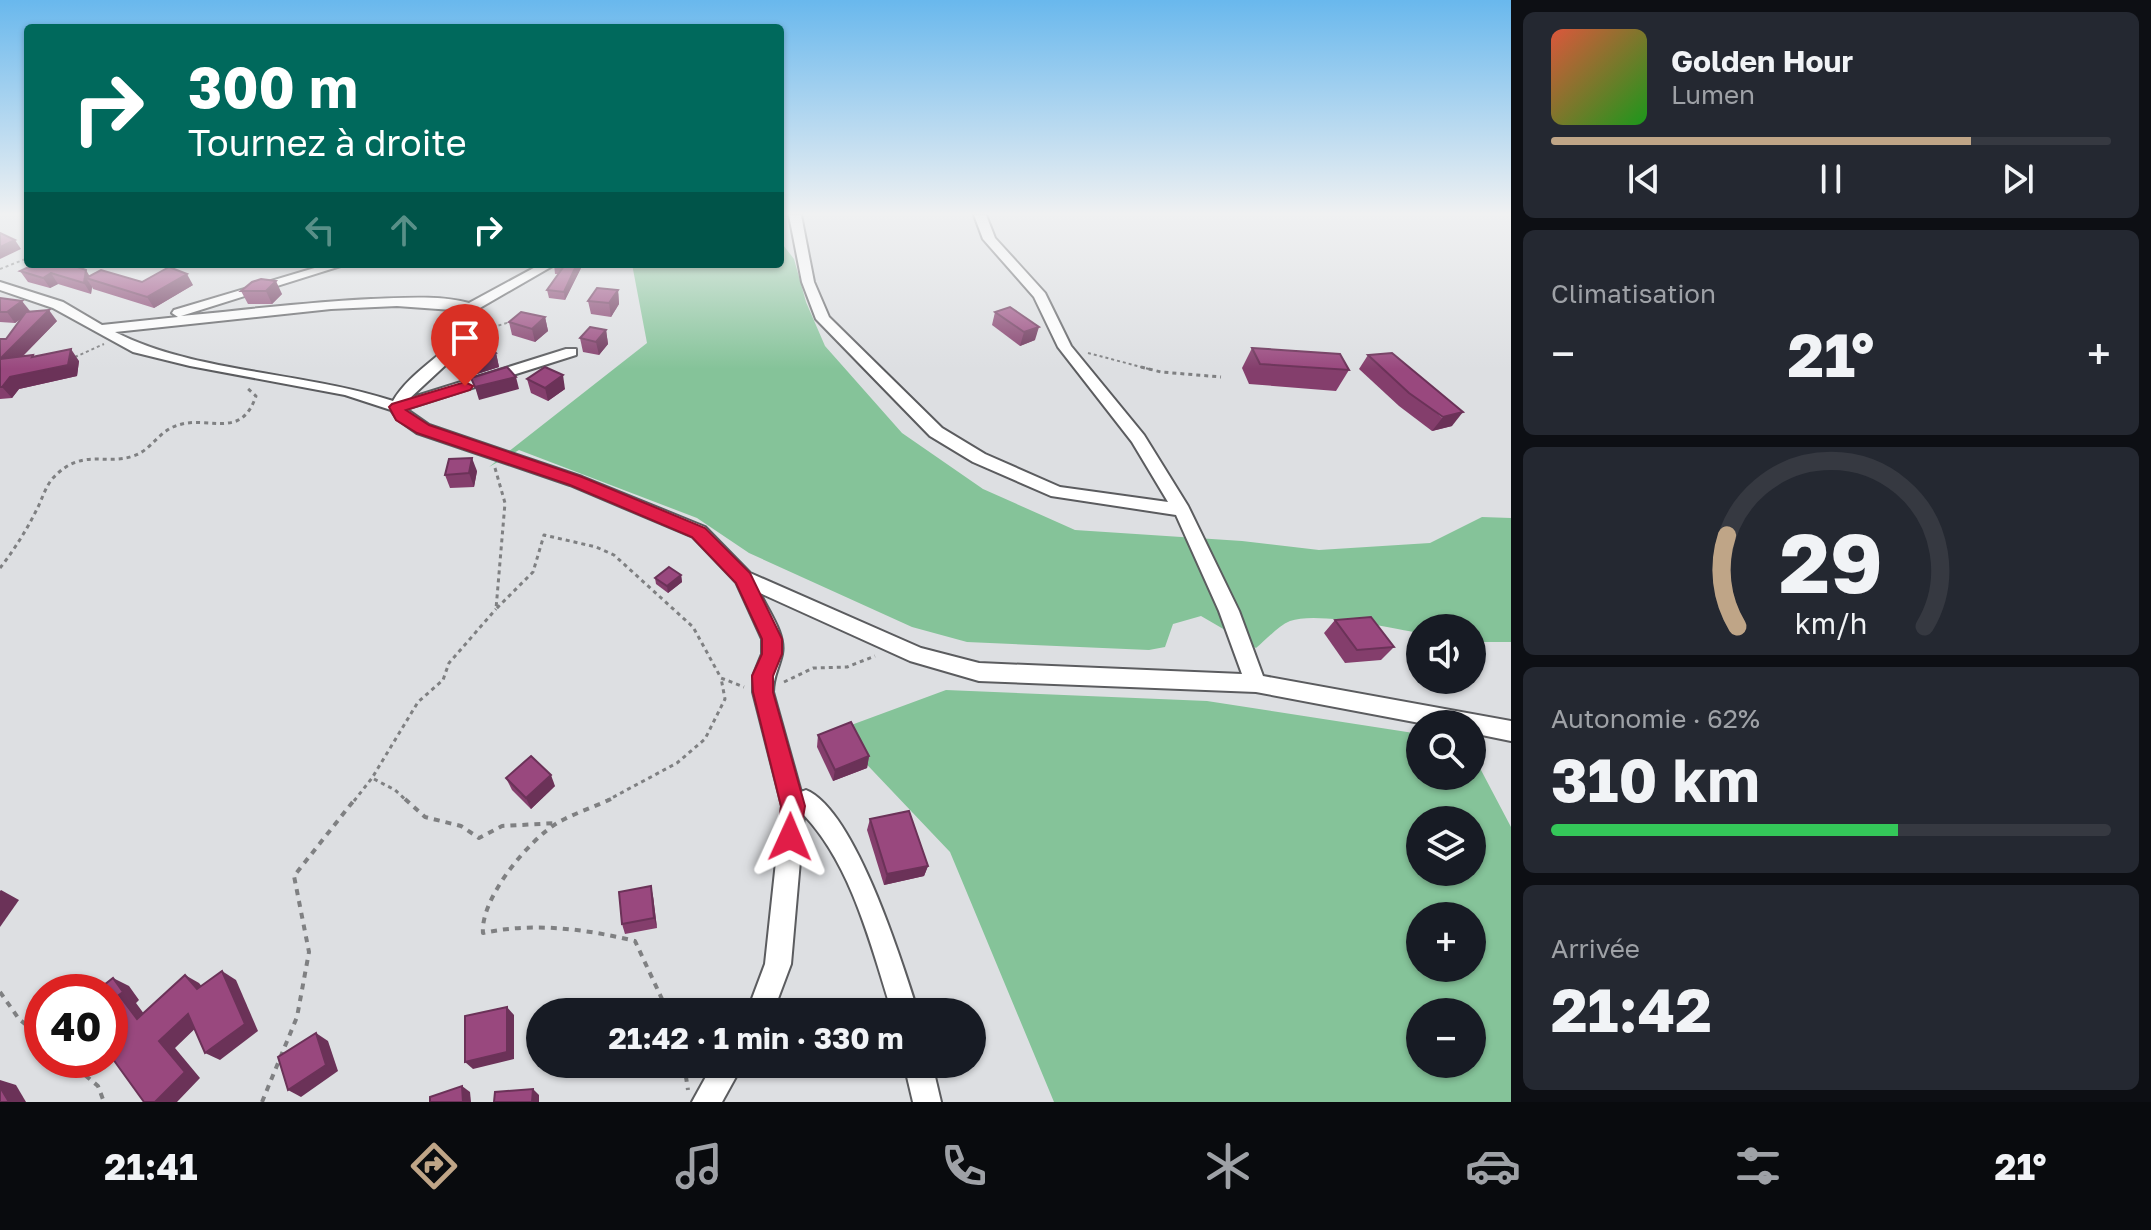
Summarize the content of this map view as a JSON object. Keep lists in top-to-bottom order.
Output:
{
  "page": {
    "turn": ["300 m", "Tournez à droite"],
    "song": ["Golden Hour", "Lumen"],
    "tile": [
      "Climatisation",
      ["Autonomie · 62%", "310 km"],
      ["Arrivée", "21:42"]
    ],
    "heat": ["−", "21°", "+"],
    "map_buttons": ["+", "−"],
    "limit": "40",
    "trip": "21:42 · 1 min · 330 m",
    "tabs": ["21:41", "21°"],
    "gauge": ["29", "km/h"]
  }
}
